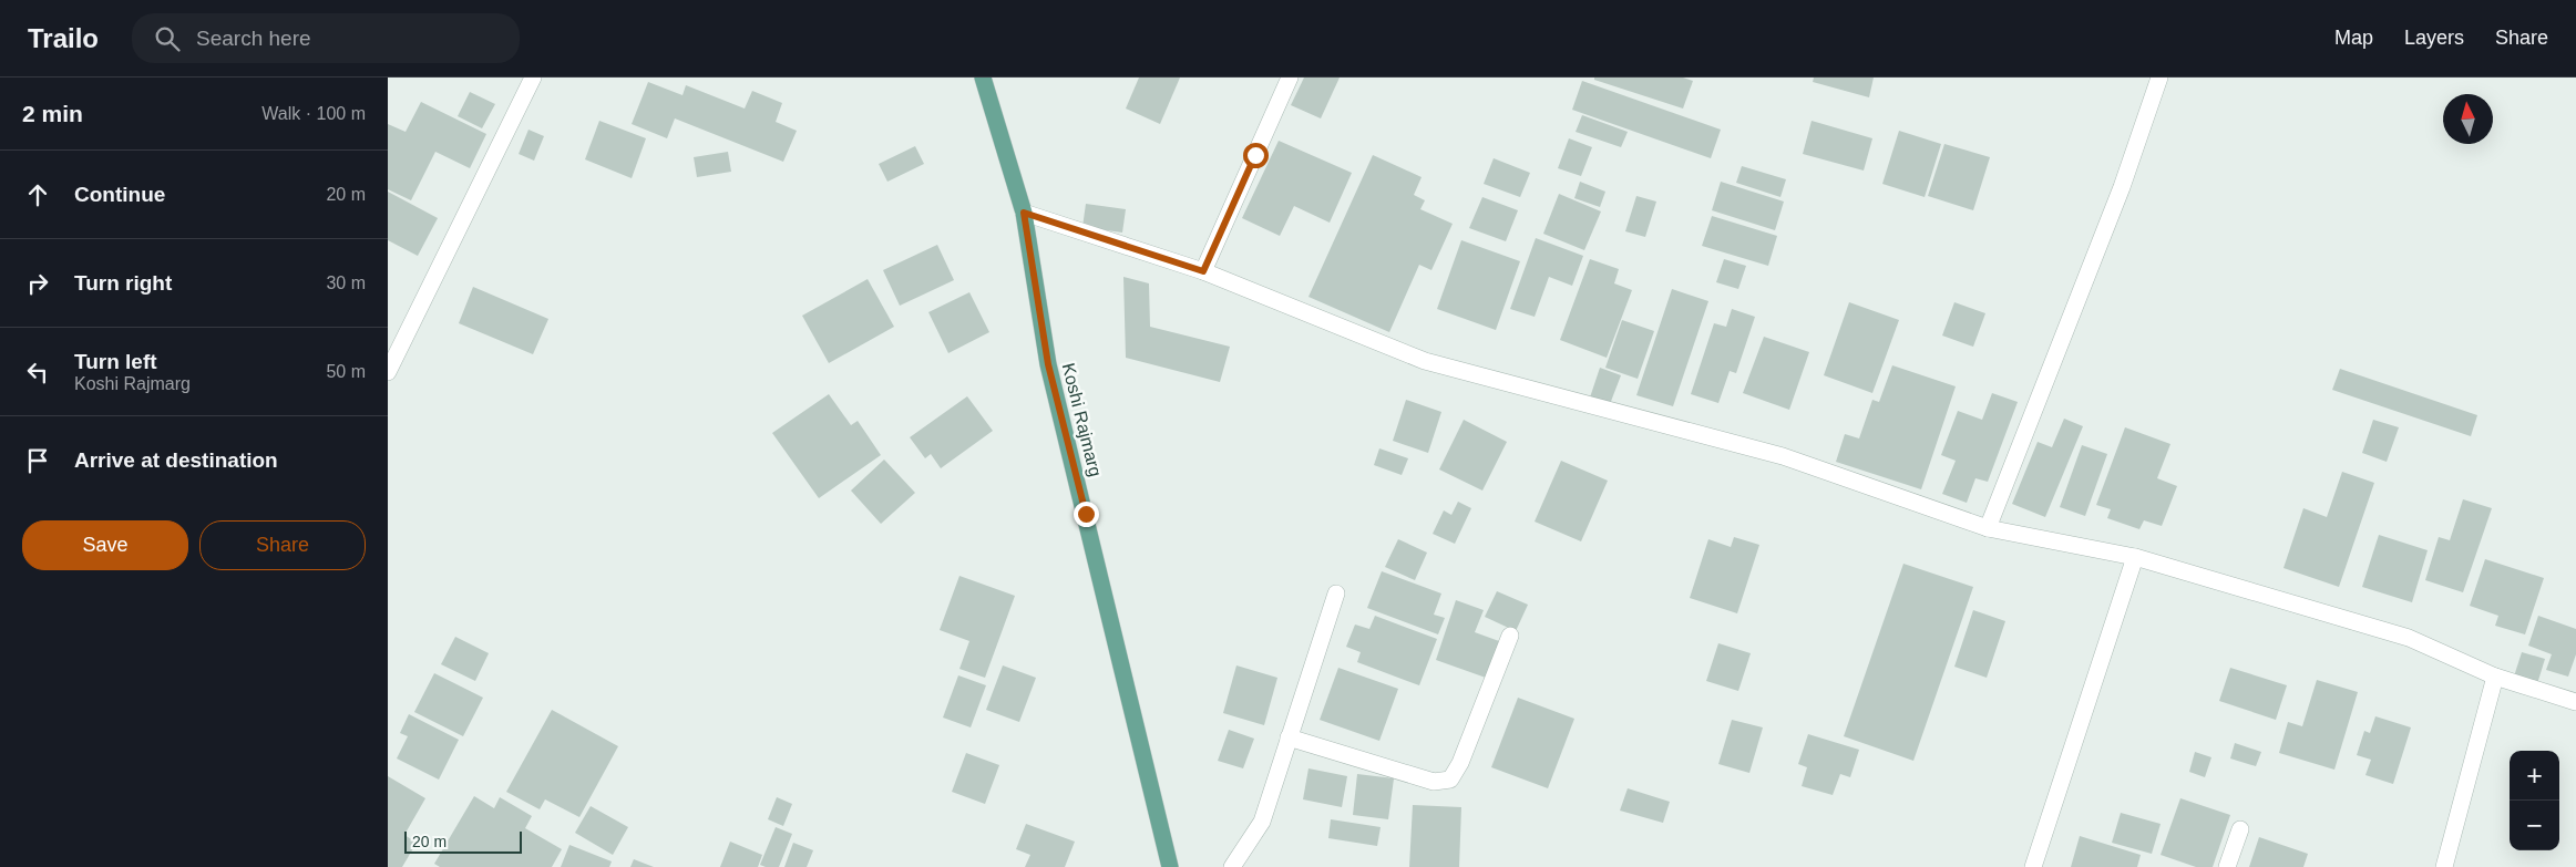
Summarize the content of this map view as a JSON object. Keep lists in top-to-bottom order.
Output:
{
  "streets": {
    "main road": ["Koshi Rajmarg"]
  },
  "scale_bar": "20 m",
  "north": "top",
  "page": {
    "header": "Trailo",
    "search": "Search here",
    "nav": ["Map", "Layers", "Share"],
    "heading": ["2 min", "Walk · 100 m"],
    "list": [
      ["Continue", "20 m"],
      ["Turn right", "30 m"],
      ["Turn left", "Koshi Rajmarg", "50 m"],
      "Arrive at destination"
    ],
    "buttons": ["Save", "Share"],
    "map_buttons": ["+", "−"],
    "scale": "20 m"
  }
}
